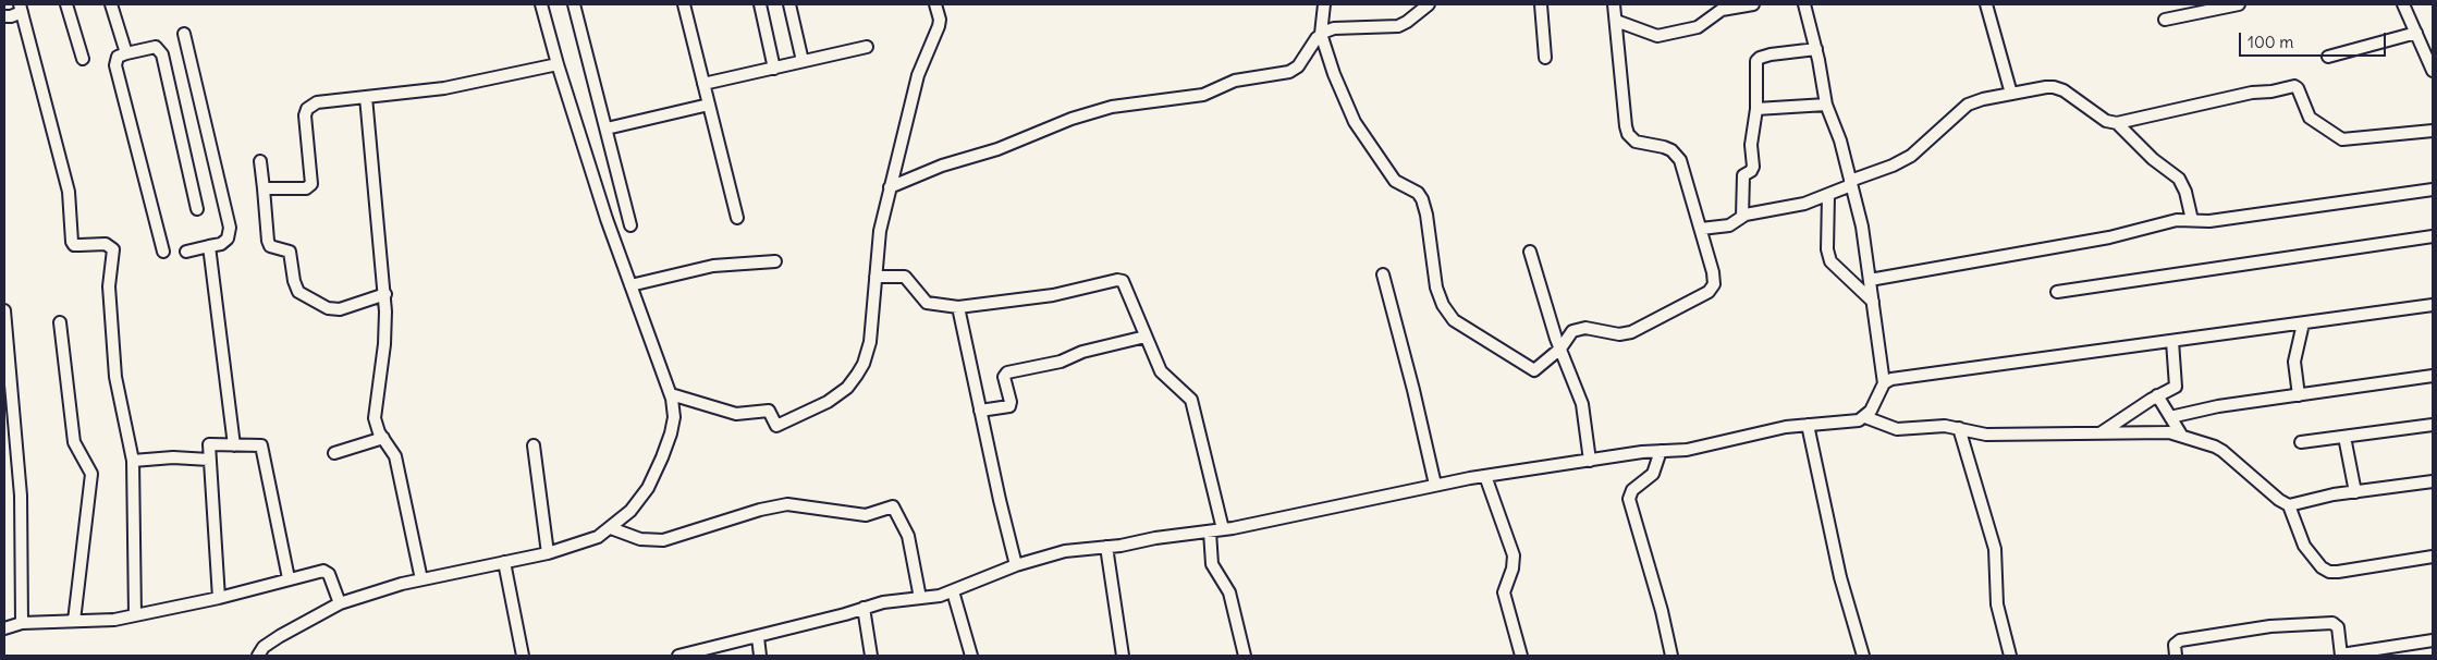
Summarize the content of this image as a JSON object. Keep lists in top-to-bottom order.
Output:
{
  "scale_bar": "100 m"
}
